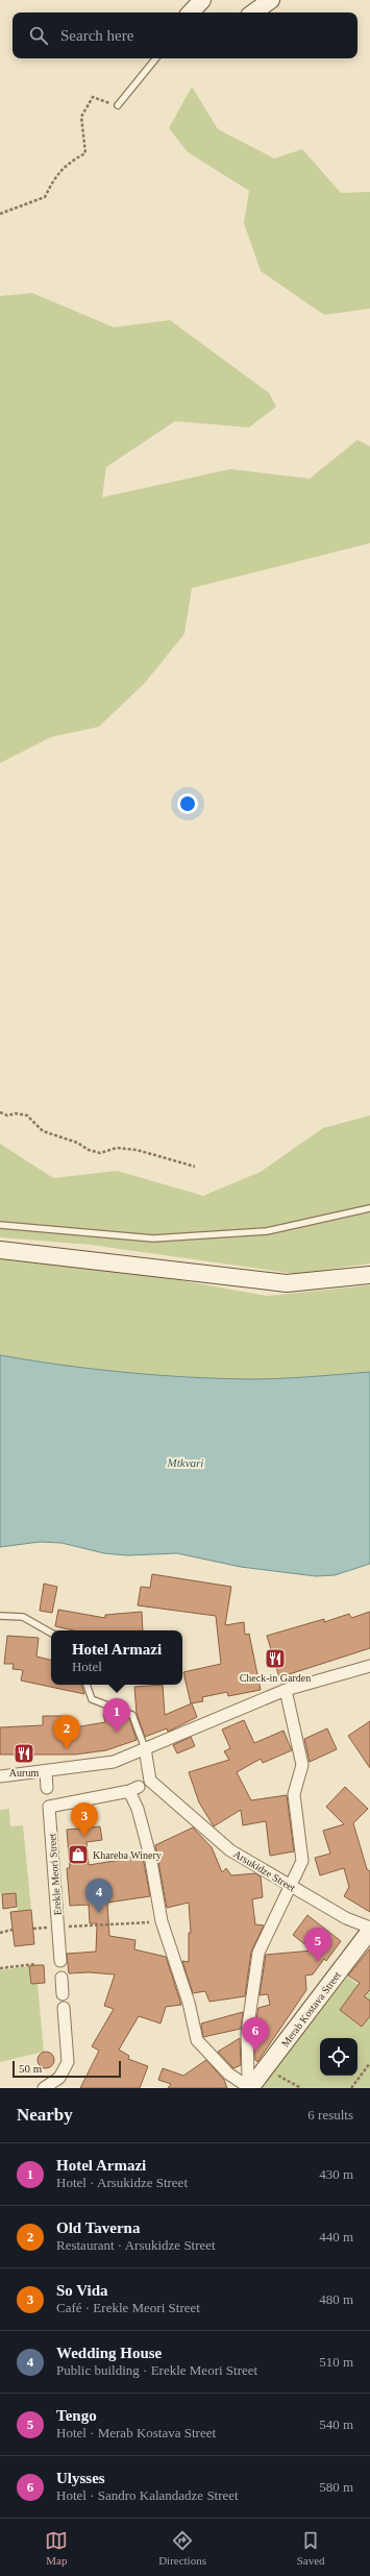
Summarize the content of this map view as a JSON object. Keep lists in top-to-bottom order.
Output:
{
  "streets": {
    "main road": ["Merab Kostava Street"],
    "street": ["Arsukidze Street", "Erekle Meori Street"]
  },
  "crossings": [
    ["Arsukidze Street", "Merab Kostava Street"]
  ],
  "water": ["Mtkvari"],
  "places": {
    "restaurant": ["Check-in Garden", "Aurum"],
    "shop": ["Khareba Winery"]
  },
  "scale_bar": "50 m",
  "page": {
    "search": "Search here",
    "popup": ["Hotel Armazi", "Hotel"],
    "pins": [
      "1",
      "2",
      "3",
      "4",
      "5",
      "6"
    ],
    "scale": "50 m",
    "heading": ["Nearby", "6 results"],
    "list": [
      {
        "mark": "1",
        "name": "Hotel Armazi",
        "note": "Hotel · Arsukidze Street",
        "value": "430 m"
      },
      {
        "mark": "2",
        "name": "Old Taverna",
        "note": "Restaurant · Arsukidze Street",
        "value": "440 m"
      },
      {
        "mark": "3",
        "name": "So Vida",
        "note": "Café · Erekle Meori Street",
        "value": "480 m"
      },
      {
        "mark": "4",
        "name": "Wedding House",
        "note": "Public building · Erekle Meori Street",
        "value": "510 m"
      },
      {
        "mark": "5",
        "name": "Tengo",
        "note": "Hotel · Merab Kostava Street",
        "value": "540 m"
      },
      {
        "mark": "6",
        "name": "Ulysses",
        "note": "Hotel · Sandro Kalandadze Street",
        "value": "580 m"
      }
    ],
    "nav": ["Map", "Directions", "Saved"]
  }
}
